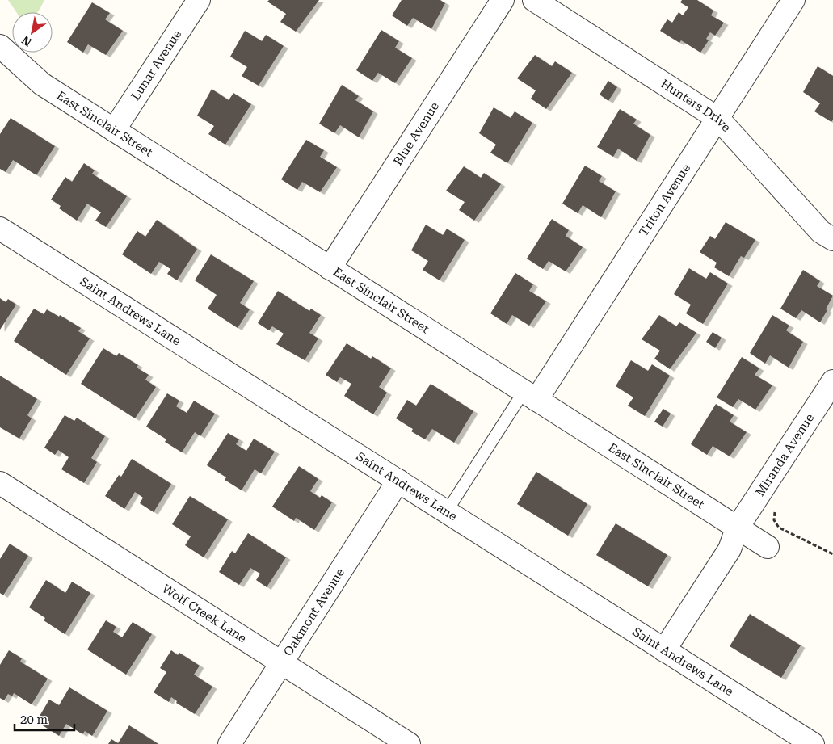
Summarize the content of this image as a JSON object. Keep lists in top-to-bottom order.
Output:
{
  "streets": {
    "street": [
      "Lunar Avenue",
      "Hunters Drive",
      "East Sinclair Street",
      "Blue Avenue",
      "Triton Avenue",
      "Saint Andrews Lane",
      "Miranda Avenue",
      "Oakmont Avenue",
      "Wolf Creek Lane"
    ]
  },
  "crossings": [
    ["Lunar Avenue", "East Sinclair Street"],
    ["Hunters Drive", "Triton Avenue"],
    ["East Sinclair Street", "Blue Avenue"],
    ["East Sinclair Street", "Triton Avenue"],
    ["East Sinclair Street", "Miranda Avenue"],
    ["Saint Andrews Lane", "Miranda Avenue"],
    ["Saint Andrews Lane", "Oakmont Avenue"],
    ["Oakmont Avenue", "Wolf Creek Lane"]
  ],
  "scale_bar": "20 m",
  "north": "bottom left"
}
